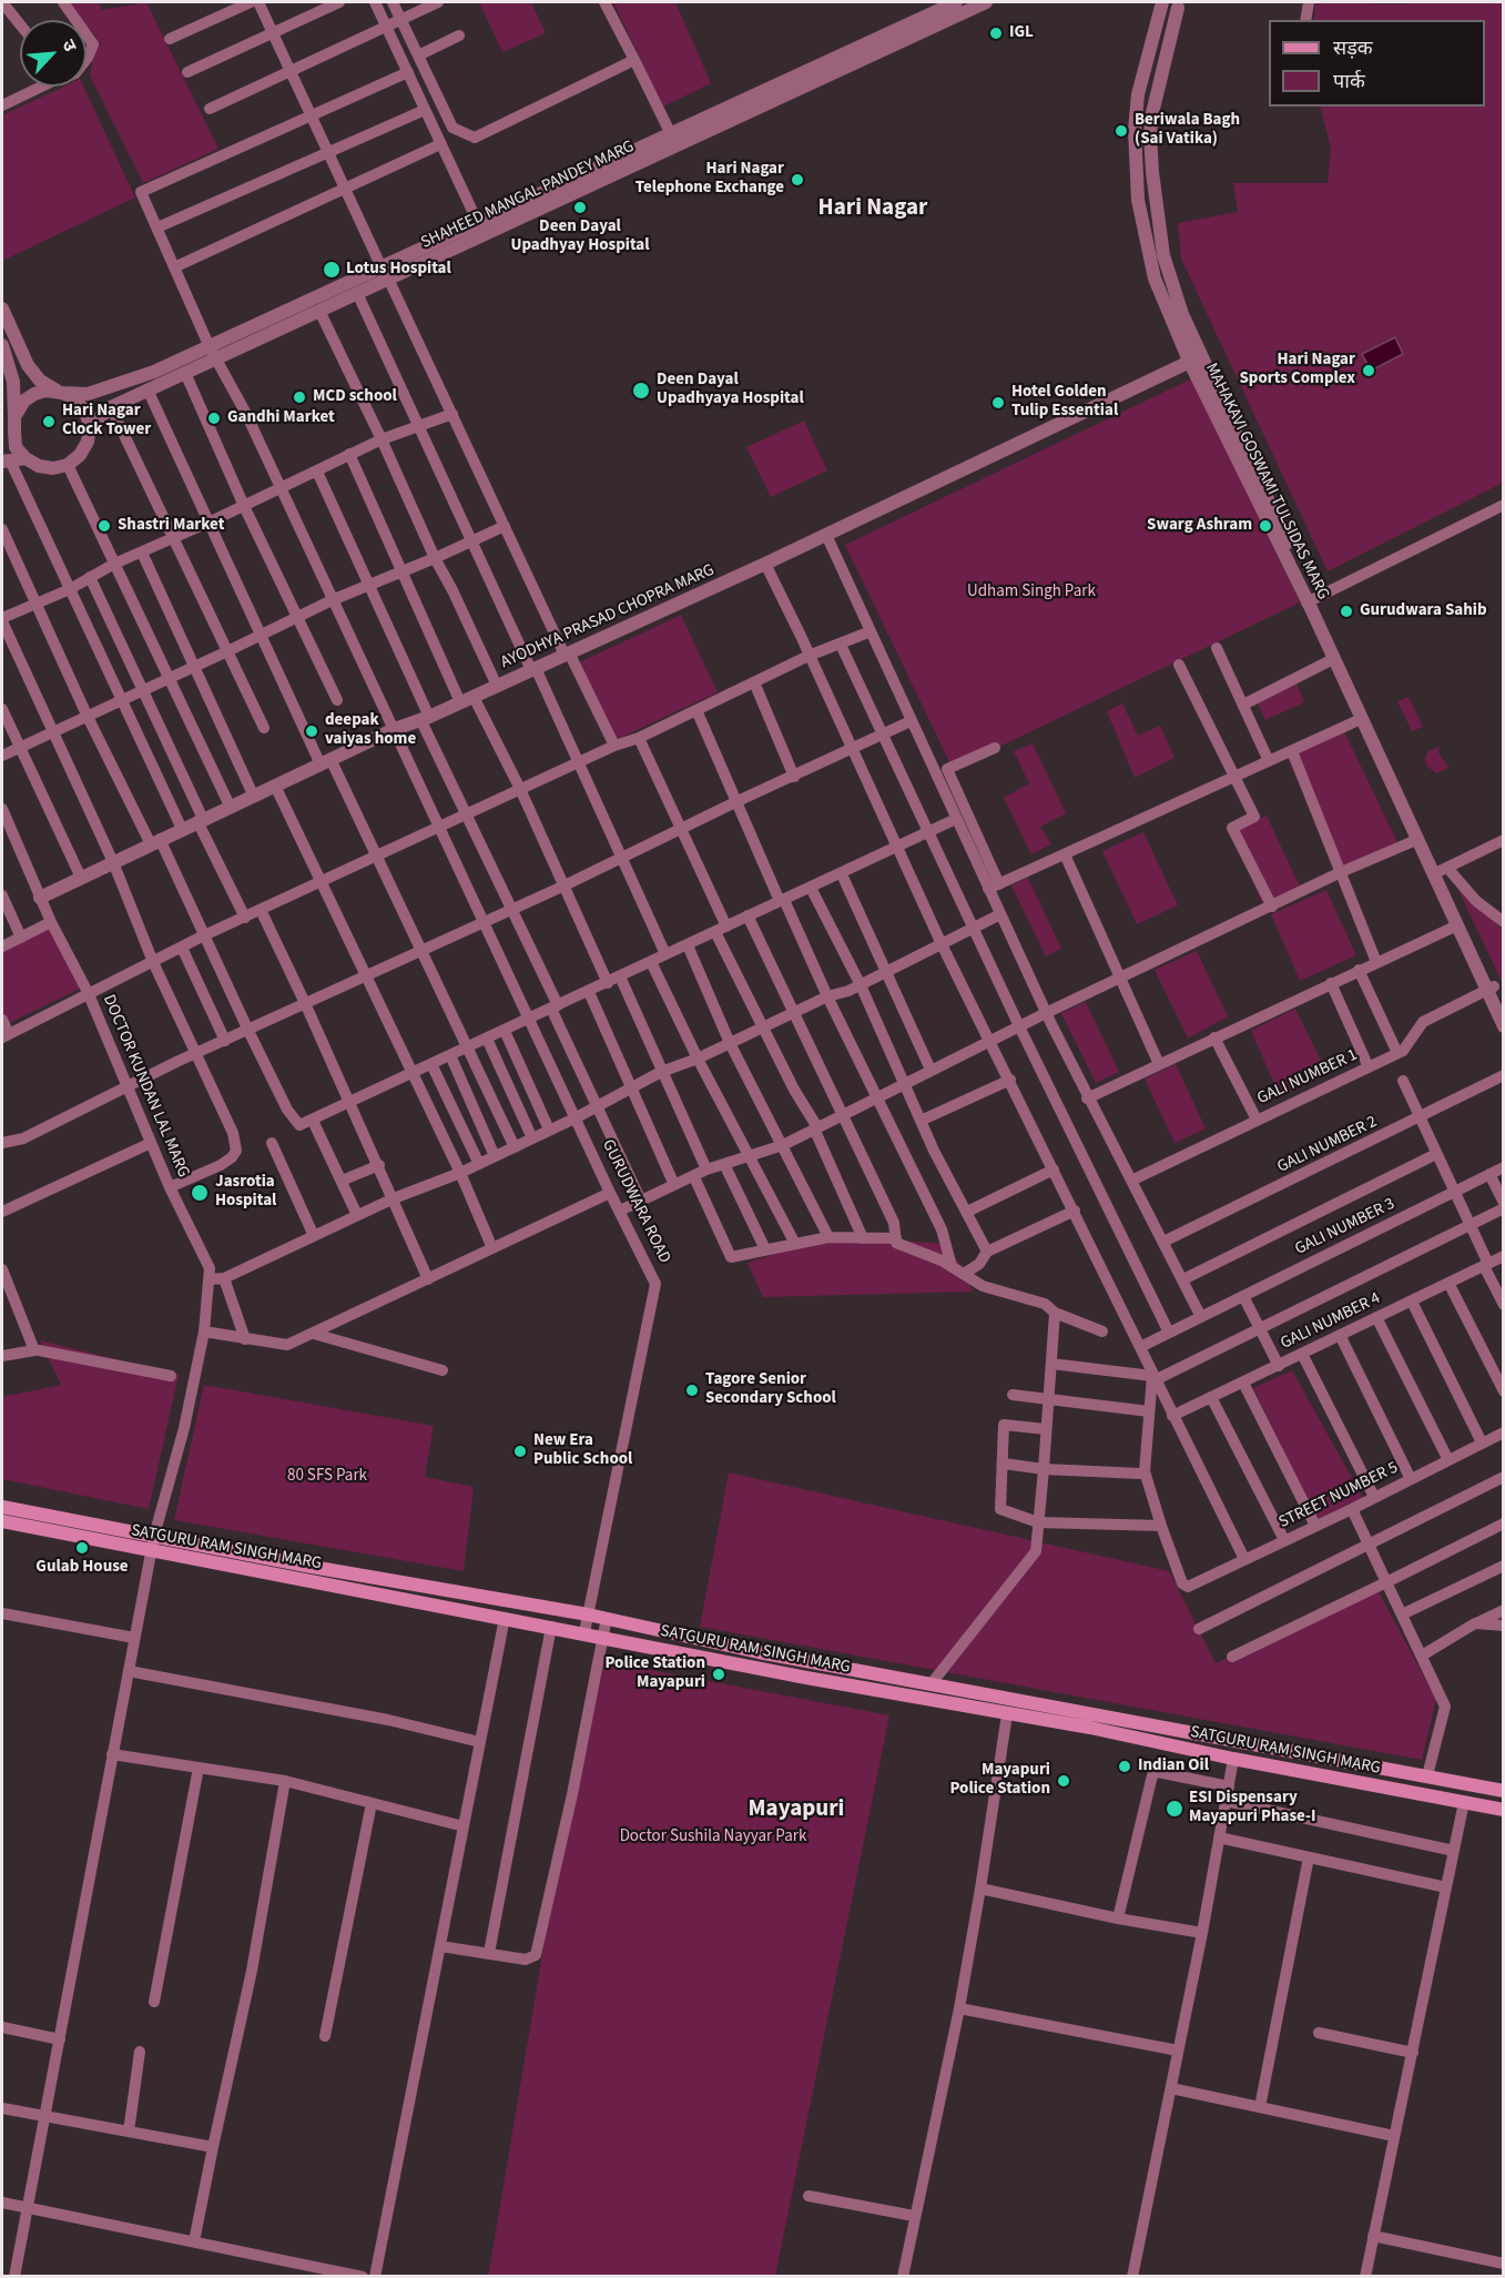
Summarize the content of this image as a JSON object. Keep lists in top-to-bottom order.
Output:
{
  "streets": {
    "main road": ["SATGURU RAM SINGH MARG"],
    "street": [
      "SHAHEED MANGAL PANDEY MARG",
      "MAHAKAVI GOSWAMI TULSIDAS MARG",
      "AYODHYA PRASAD CHOPRA MARG",
      "GALI NUMBER 1",
      "DOCTOR KUNDAN LAL MARG",
      "GALI NUMBER 2",
      "GURUDWARA ROAD",
      "GALI NUMBER 3",
      "GALI NUMBER 4",
      "STREET NUMBER 5"
    ]
  },
  "crossings": [
    ["SHAHEED MANGAL PANDEY MARG", "GURUDWARA ROAD"],
    ["MAHAKAVI GOSWAMI TULSIDAS MARG", "AYODHYA PRASAD CHOPRA MARG"],
    ["MAHAKAVI GOSWAMI TULSIDAS MARG", "GALI NUMBER 1"],
    ["AYODHYA PRASAD CHOPRA MARG", "DOCTOR KUNDAN LAL MARG"],
    ["AYODHYA PRASAD CHOPRA MARG", "GURUDWARA ROAD"],
    ["DOCTOR KUNDAN LAL MARG", "SATGURU RAM SINGH MARG"],
    ["GURUDWARA ROAD", "SATGURU RAM SINGH MARG"]
  ],
  "districts": ["Hari Nagar", "Mayapuri"],
  "parks": ["Udham Singh Park", "80 SFS Park", "Doctor Sushila Nayyar Park"],
  "places": [
    "IGL",
    "Beriwala Bagh (Sai Vatika)",
    "Hari Nagar Telephone Exchange",
    "Deen Dayal Upadhyay Hospital",
    "Lotus Hospital",
    "Hari Nagar Sports Complex",
    "Deen Dayal Upadhyaya Hospital",
    "MCD school",
    "Hotel Golden Tulip Essential",
    "Gandhi Market",
    "Hari Nagar Clock Tower",
    "Shastri Market",
    "Swarg Ashram",
    "Gurudwara Sahib",
    "deepak vaiyas home",
    "Jasrotia Hospital",
    "Tagore Senior Secondary School",
    "New Era Public School",
    "Gulab House",
    "Police Station Mayapuri",
    "Indian Oil",
    "Mayapuri Police Station",
    "ESI Dispensary Mayapuri Phase-I"
  ],
  "legend": ["सड़क", "पार्क"],
  "north": "top right"
}
